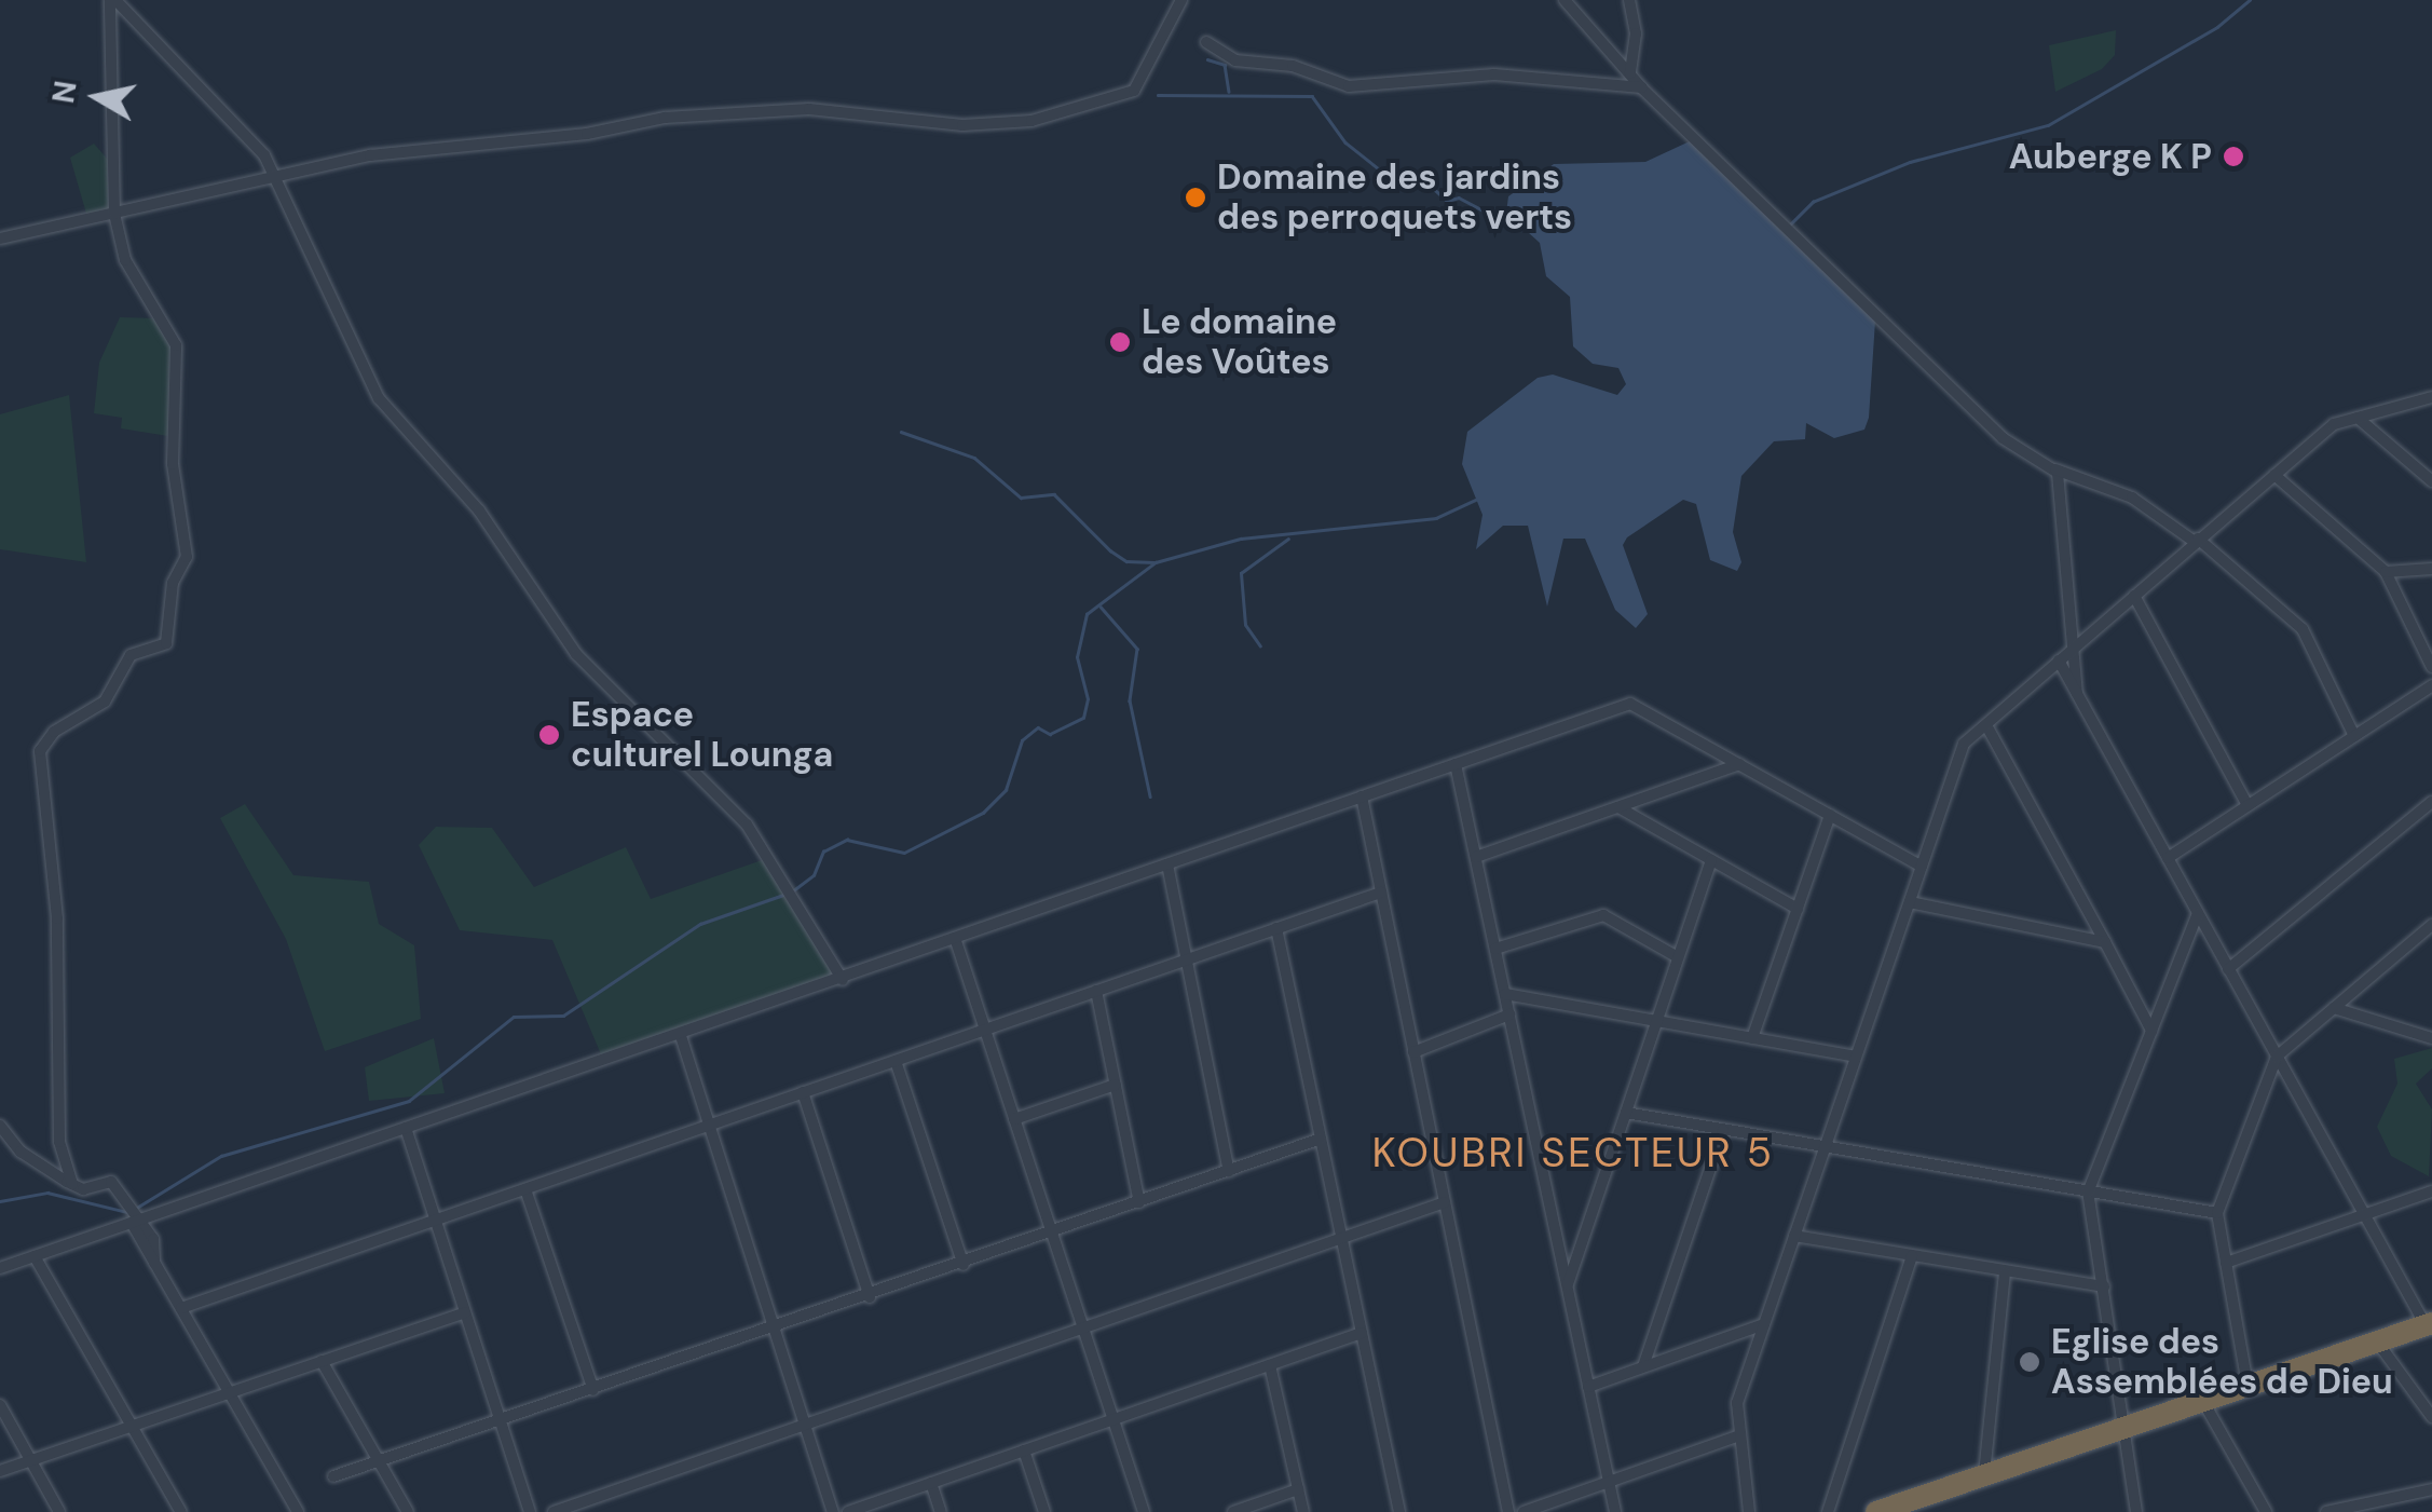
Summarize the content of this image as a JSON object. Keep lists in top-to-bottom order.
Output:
{
  "districts": ["KOUBRI SECTEUR 5"],
  "places": [
    "Auberge K P",
    "Domaine des jardins des perroquets verts",
    "Le domaine des Voûtes",
    "Espace culturel Lounga",
    "Eglise des Assemblées de Dieu"
  ],
  "north": "left"
}
